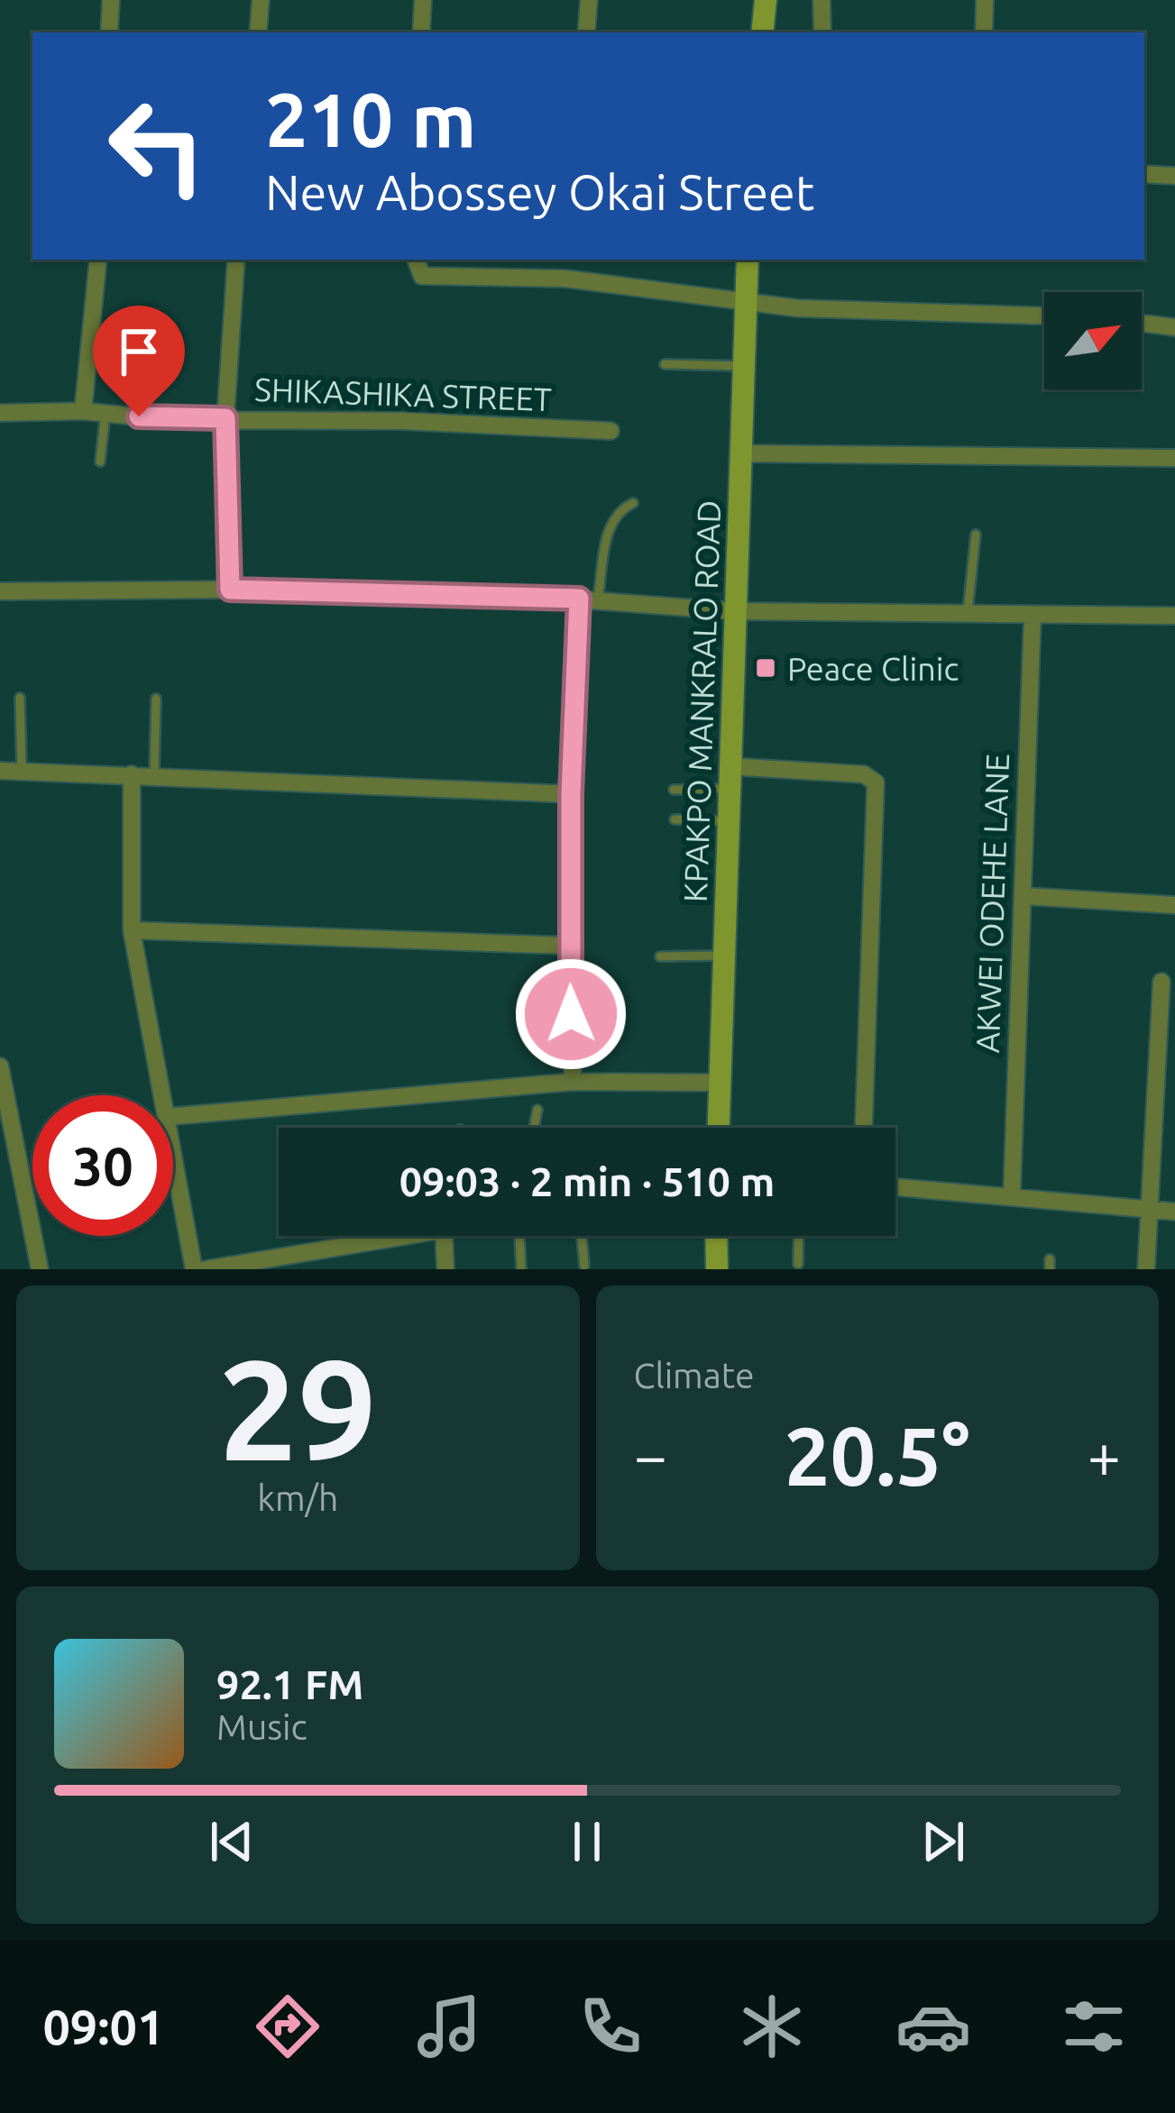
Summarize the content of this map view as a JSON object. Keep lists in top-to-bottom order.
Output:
{
  "streets": {
    "street": ["SHIKASHIKA STREET", "KPAKPO MANKRALO ROAD", "AKWEI ODEHE LANE"]
  },
  "places": {
    "transit": ["Peace Clinic"]
  },
  "north": "top right",
  "page": {
    "turn": ["210 m", "New Abossey Okai Street"],
    "limit": "30",
    "trip": "09:03 · 2 min · 510 m",
    "tile": [
      ["29", "km/h"],
      "Climate"
    ],
    "heat": ["−", "20.5°", "+"],
    "song": ["92.1 FM", "Music"],
    "tabs": "09:01"
  }
}
